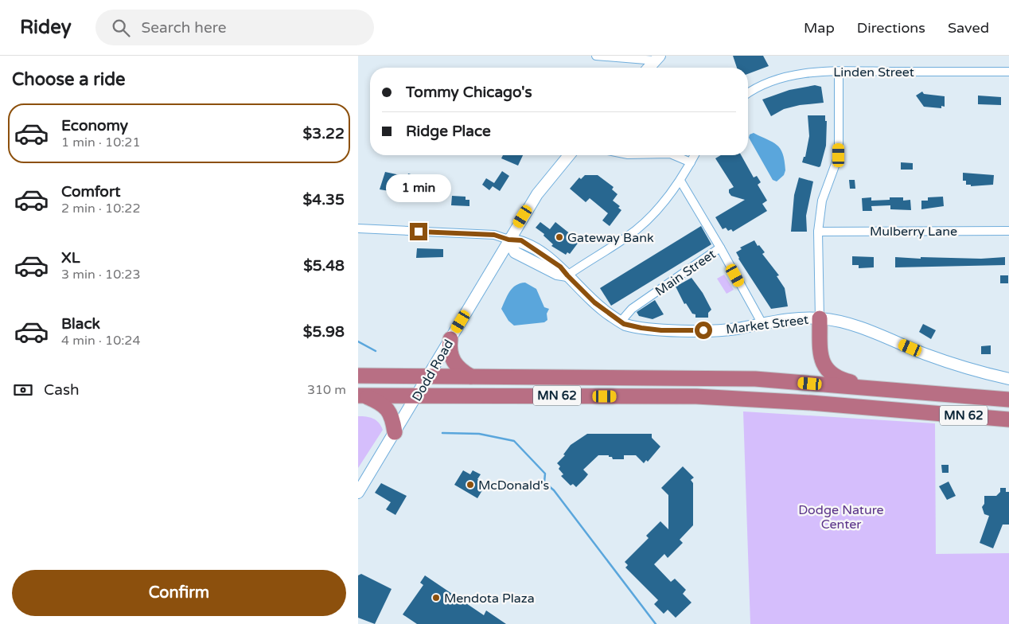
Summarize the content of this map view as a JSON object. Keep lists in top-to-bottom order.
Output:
{
  "streets": {
    "highway": ["MN 62"],
    "street": [
      "Linden Street",
      "Mulberry Lane",
      "Main Street",
      "Market Street",
      "Dodd Road"
    ]
  },
  "crossings": [
    ["Main Street", "Market Street"],
    ["Market Street", "Dodd Road"],
    ["Dodd Road", "MN 62"]
  ],
  "parks": ["Dodge Nature Center"],
  "places": ["Gateway Bank", "McDonald's", "Mendota Plaza"],
  "page": {
    "header": "Ridey",
    "search": "Search here",
    "nav": ["Map", "Directions", "Saved"],
    "heading": "Choose a ride",
    "banner": ["Tommy Chicago's", "Ridge Place"],
    "list": [
      {
        "name": "Economy",
        "note": "1 min · 10:21",
        "value": "$3.22"
      },
      {
        "name": "Comfort",
        "note": "2 min · 10:22",
        "value": "$4.35"
      },
      {
        "name": "XL",
        "note": "3 min · 10:23",
        "value": "$5.48"
      },
      {
        "name": "Black",
        "note": "4 min · 10:24",
        "value": "$5.98"
      }
    ],
    "bubble": "1 min",
    "pay": ["Cash", "310 m"],
    "buttons": "Confirm"
  }
}
